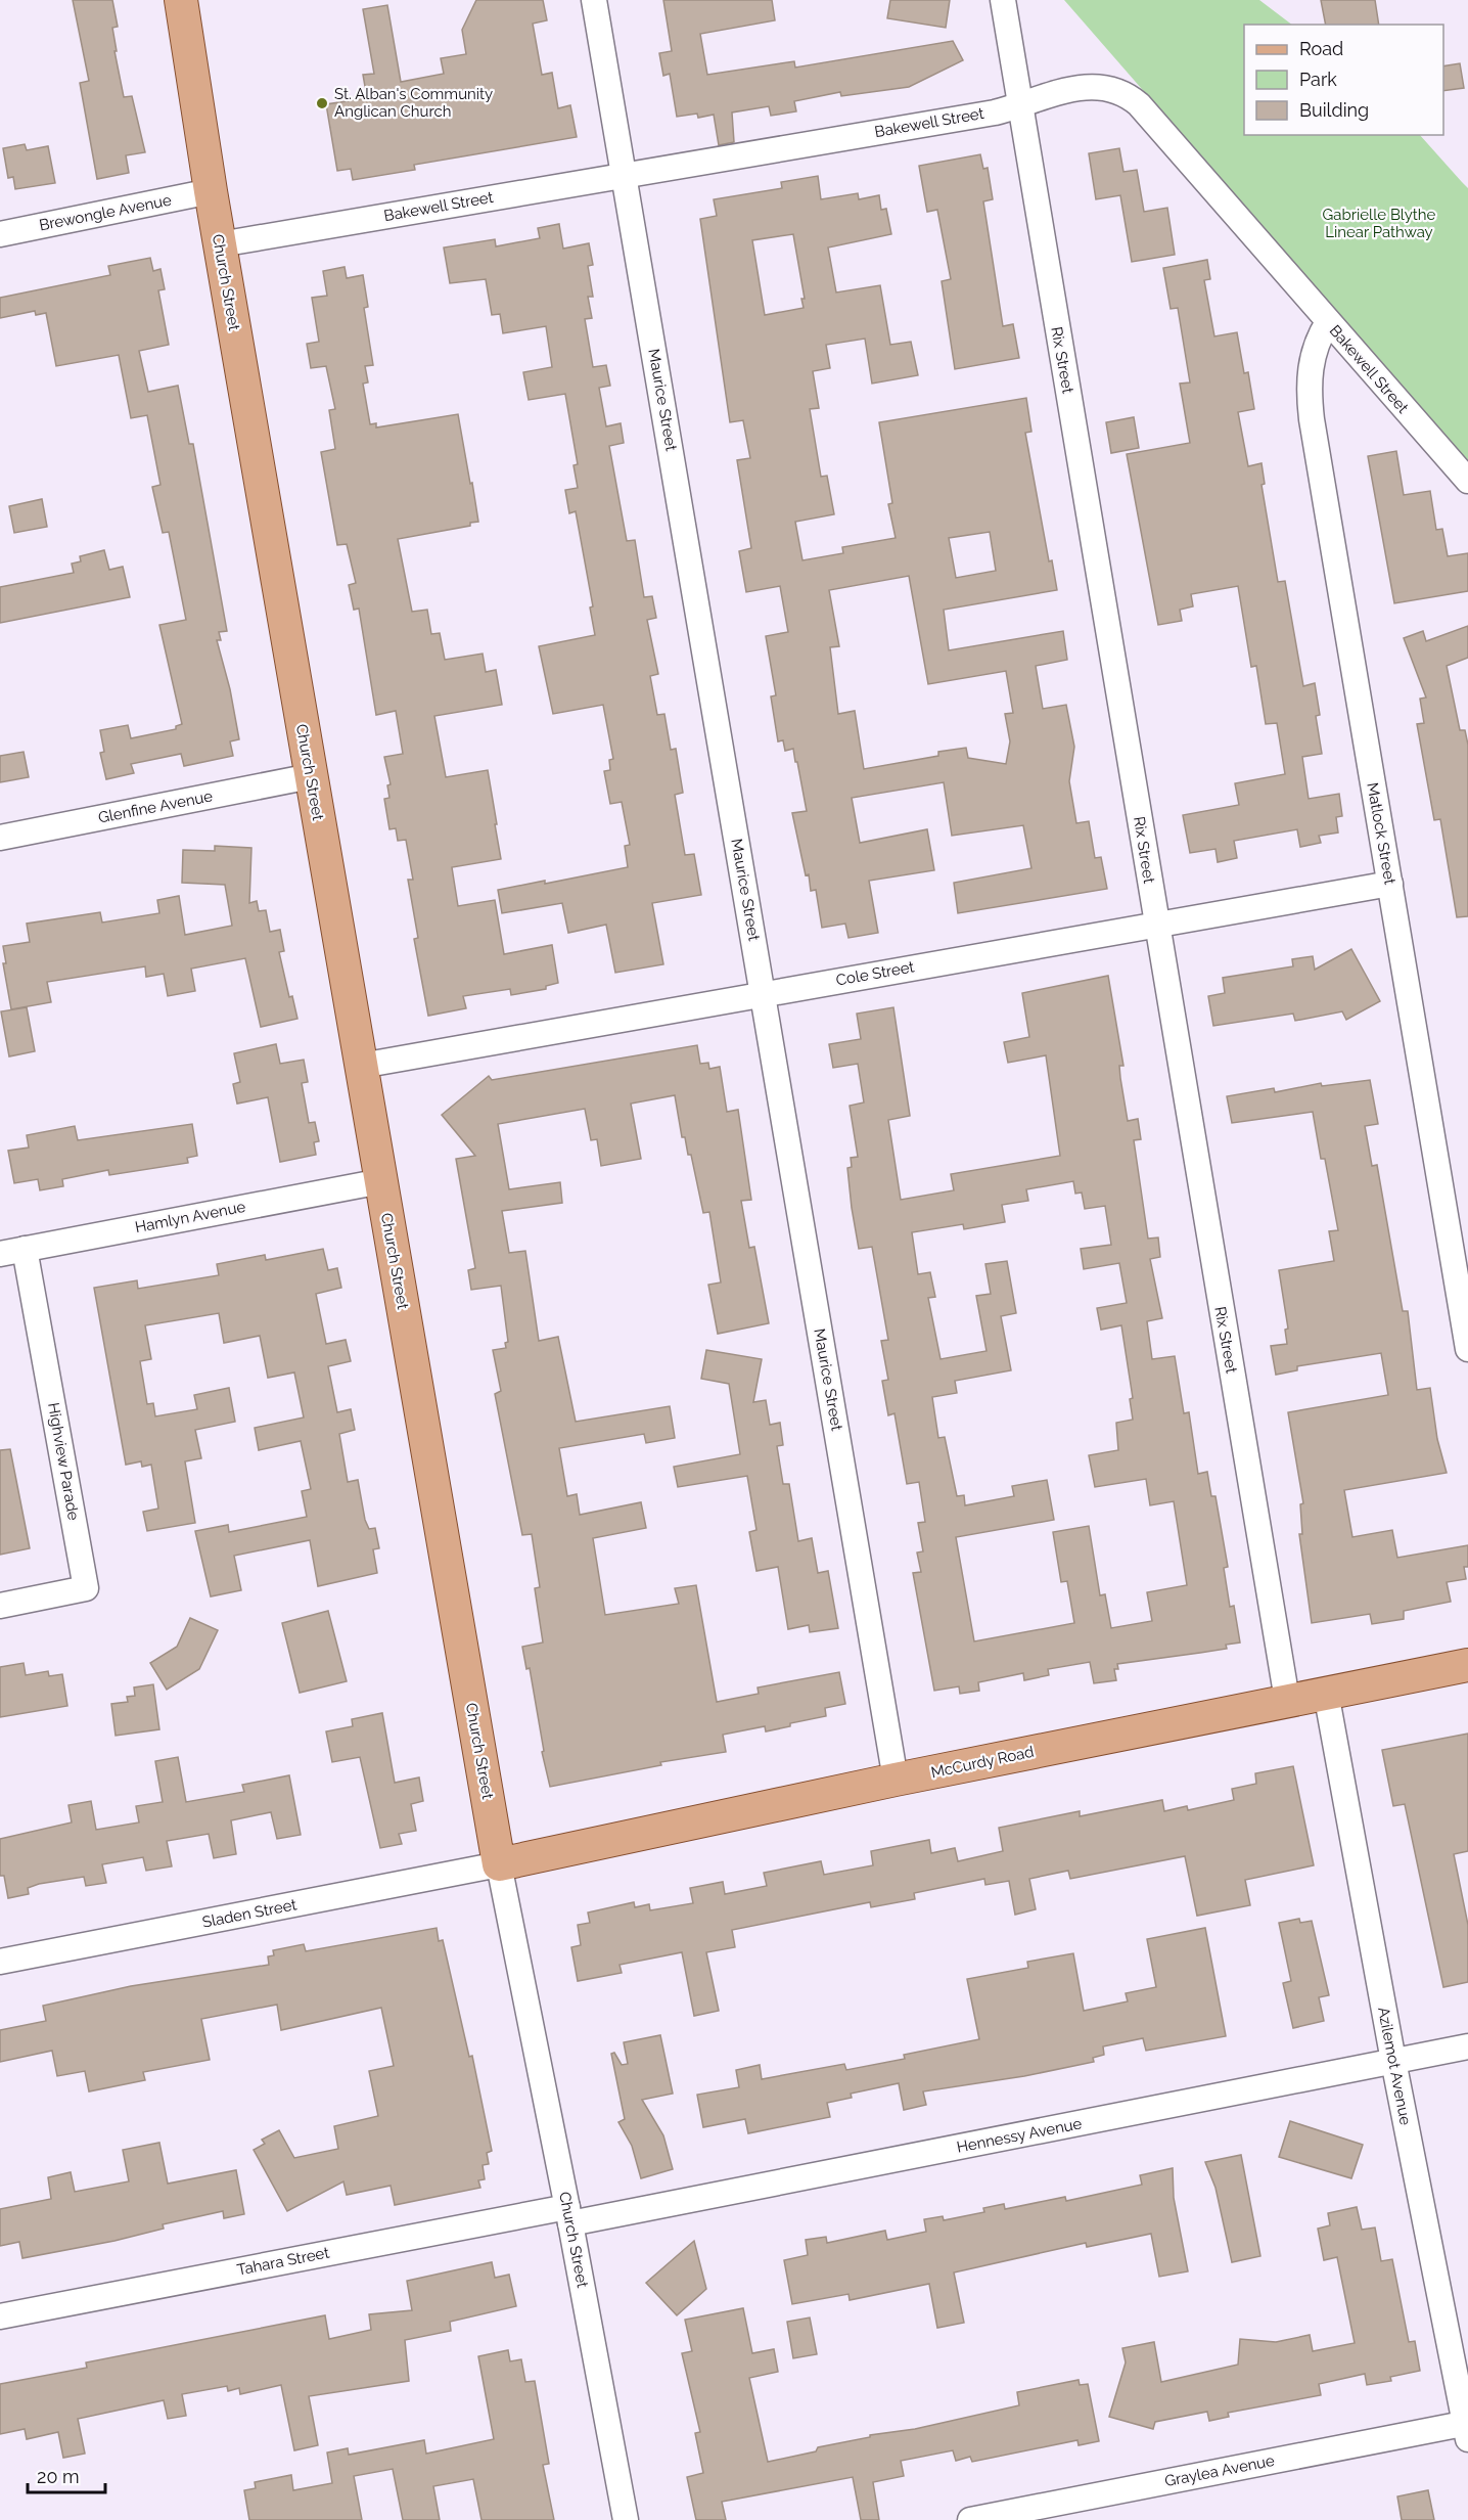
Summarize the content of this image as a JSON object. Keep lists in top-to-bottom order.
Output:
{
  "streets": {
    "main road": ["Church Street", "McCurdy Road"],
    "street": [
      "Bakewell Street",
      "Brewongle Avenue",
      "Rix Street",
      "Maurice Street",
      "Glenfine Avenue",
      "Matlock Street",
      "Cole Street",
      "Hamlyn Avenue",
      "Highview Parade",
      "Sladen Street",
      "Azilemot Avenue",
      "Hennessy Avenue",
      "Tahara Street",
      "Graylea Avenue"
    ]
  },
  "crossings": [
    ["Bakewell Street", "Church Street"],
    ["Bakewell Street", "Rix Street"],
    ["Bakewell Street", "Maurice Street"],
    ["Bakewell Street", "Matlock Street"],
    ["Brewongle Avenue", "Church Street"],
    ["Church Street", "Glenfine Avenue"],
    ["Church Street", "Cole Street"],
    ["Church Street", "Hamlyn Avenue"],
    ["Church Street", "McCurdy Road"],
    ["Church Street", "Sladen Street"],
    ["Church Street", "Hennessy Avenue"],
    ["Church Street", "Tahara Street"],
    ["Rix Street", "Cole Street"],
    ["Rix Street", "McCurdy Road"],
    ["Maurice Street", "Cole Street"],
    ["Maurice Street", "McCurdy Road"],
    ["Matlock Street", "Cole Street"],
    ["Hamlyn Avenue", "Highview Parade"],
    ["McCurdy Road", "Sladen Street"],
    ["McCurdy Road", "Azilemot Avenue"],
    ["Azilemot Avenue", "Hennessy Avenue"],
    ["Azilemot Avenue", "Graylea Avenue"],
    ["Hennessy Avenue", "Tahara Street"]
  ],
  "parks": ["Gabrielle Blythe Linear Pathway"],
  "places": ["St. Alban's Community Anglican Church"],
  "legend": ["Road", "Park", "Building"],
  "scale_bar": "20 m"
}
